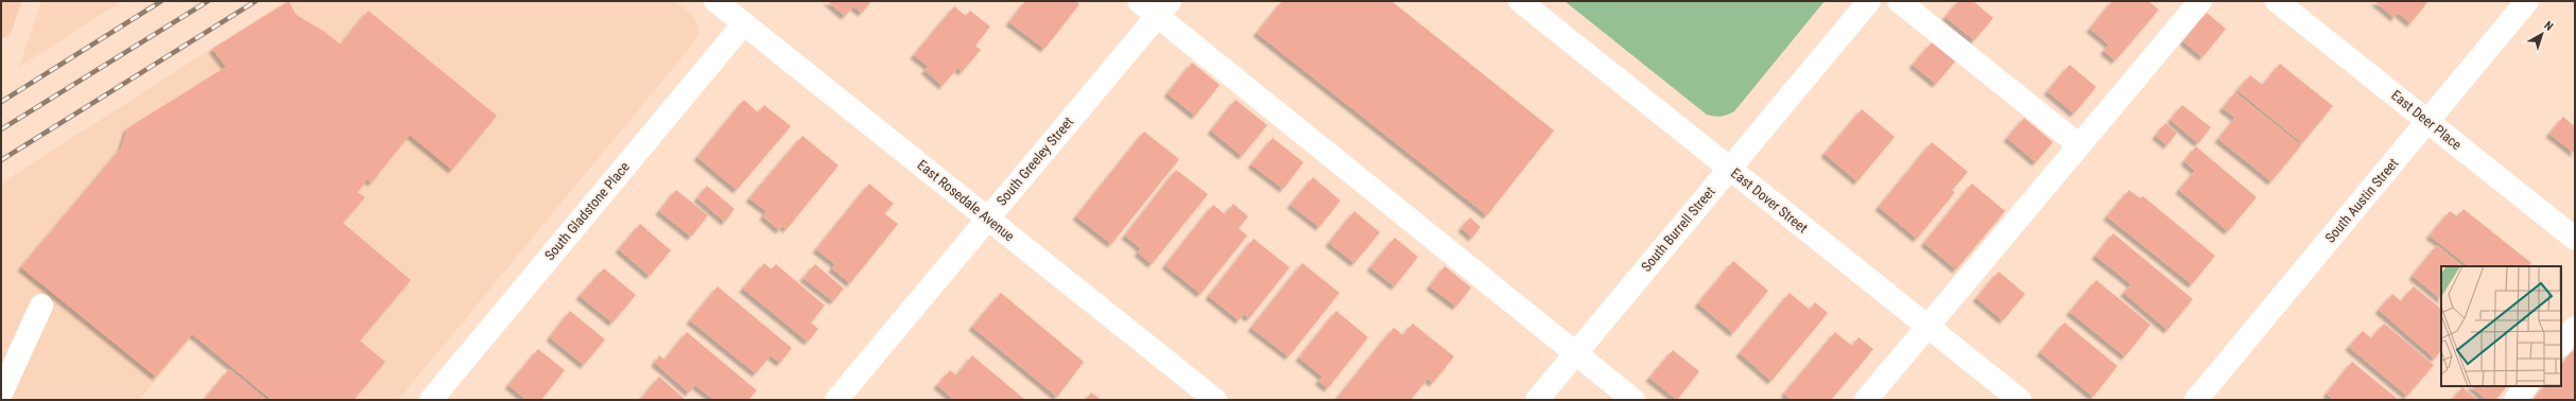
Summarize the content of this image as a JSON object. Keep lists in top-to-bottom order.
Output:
{
  "streets": {
    "street": [
      "East Deer Place",
      "South Greeley Street",
      "East Rosedale Avenue",
      "East Dover Street",
      "South Austin Street",
      "South Gladstone Place",
      "South Burrell Street"
    ]
  },
  "crossings": [
    ["East Deer Place", "South Austin Street"],
    ["South Greeley Street", "East Rosedale Avenue"],
    ["East Rosedale Avenue", "South Gladstone Place"],
    ["East Dover Street", "South Burrell Street"]
  ],
  "north": "top right"
}
